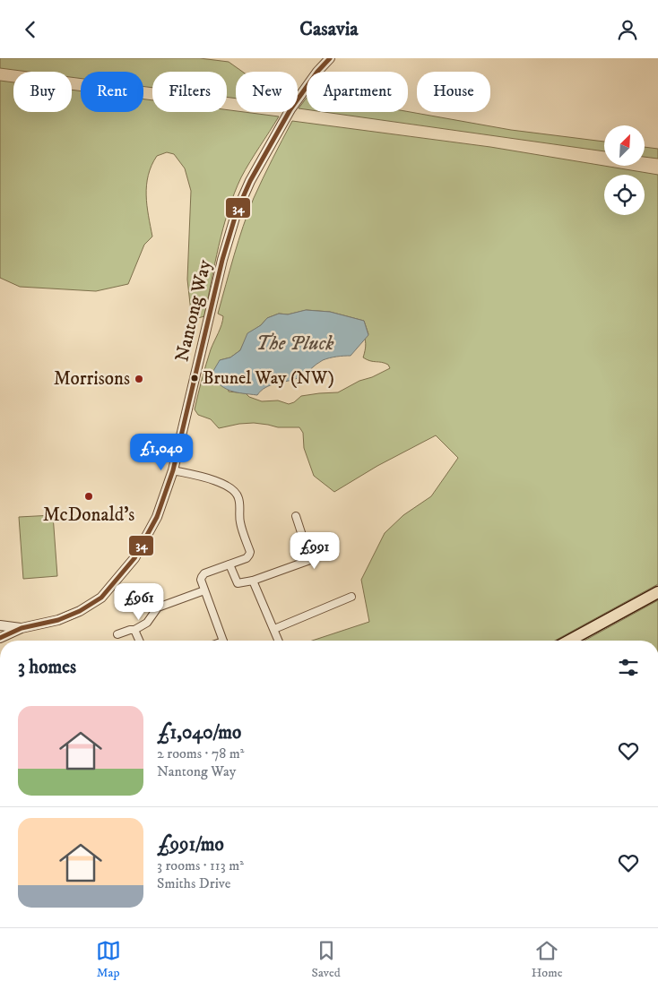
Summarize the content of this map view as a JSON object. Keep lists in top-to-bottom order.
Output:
{
  "streets": {
    "street": ["Nantong Way"]
  },
  "water": ["The Pluck"],
  "places": ["Brunel Way (NW)", "Morrisons", "McDonald's"],
  "lines": ["transit line 34"],
  "north": "top right",
  "page": {
    "header": "Casavia",
    "chip": [
      "Buy",
      "Rent",
      "Filters",
      "New",
      "Apartment",
      "House"
    ],
    "price": ["£1,040", "£991", "£961"],
    "heading": "3 homes",
    "list": [
      {
        "name": "£1,040/mo",
        "note": "2 rooms · 78 m² · Nantong Way"
      },
      {
        "name": "£991/mo",
        "note": "3 rooms · 113 m² · Smiths Drive"
      }
    ],
    "tabs": ["Map", "Saved", "Home"]
  }
}
